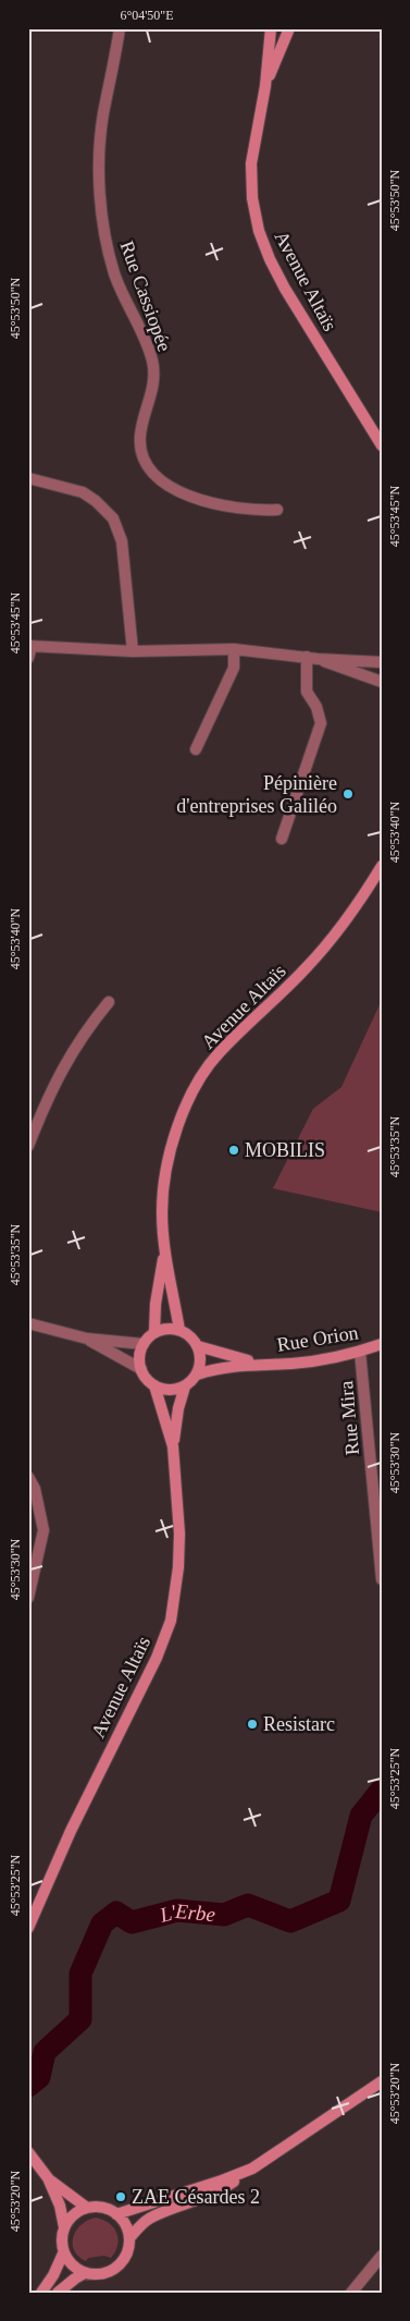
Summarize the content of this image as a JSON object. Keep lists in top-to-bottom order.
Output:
{
  "streets": {
    "street": [
      "Avenue Altaïs",
      "Rue Cassiopée",
      "Rue Orion",
      "Rue Mira"
    ]
  },
  "crossings": [
    ["Avenue Altaïs", "Rue Orion"],
    ["Rue Orion", "Rue Mira"]
  ],
  "water": ["L'Erbe"],
  "places": [
    "Pépinière d'entreprises Galiléo",
    "MOBILIS",
    "Resistarc",
    "ZAE Césardes 2"
  ],
  "coordinates": [
    "6°04'50\"E",
    "45°53'50\"N",
    "45°53'45\"N",
    "45°53'40\"N",
    "45°53'35\"N",
    "45°53'30\"N",
    "45°53'25\"N",
    "45°53'20\"N"
  ]
}
